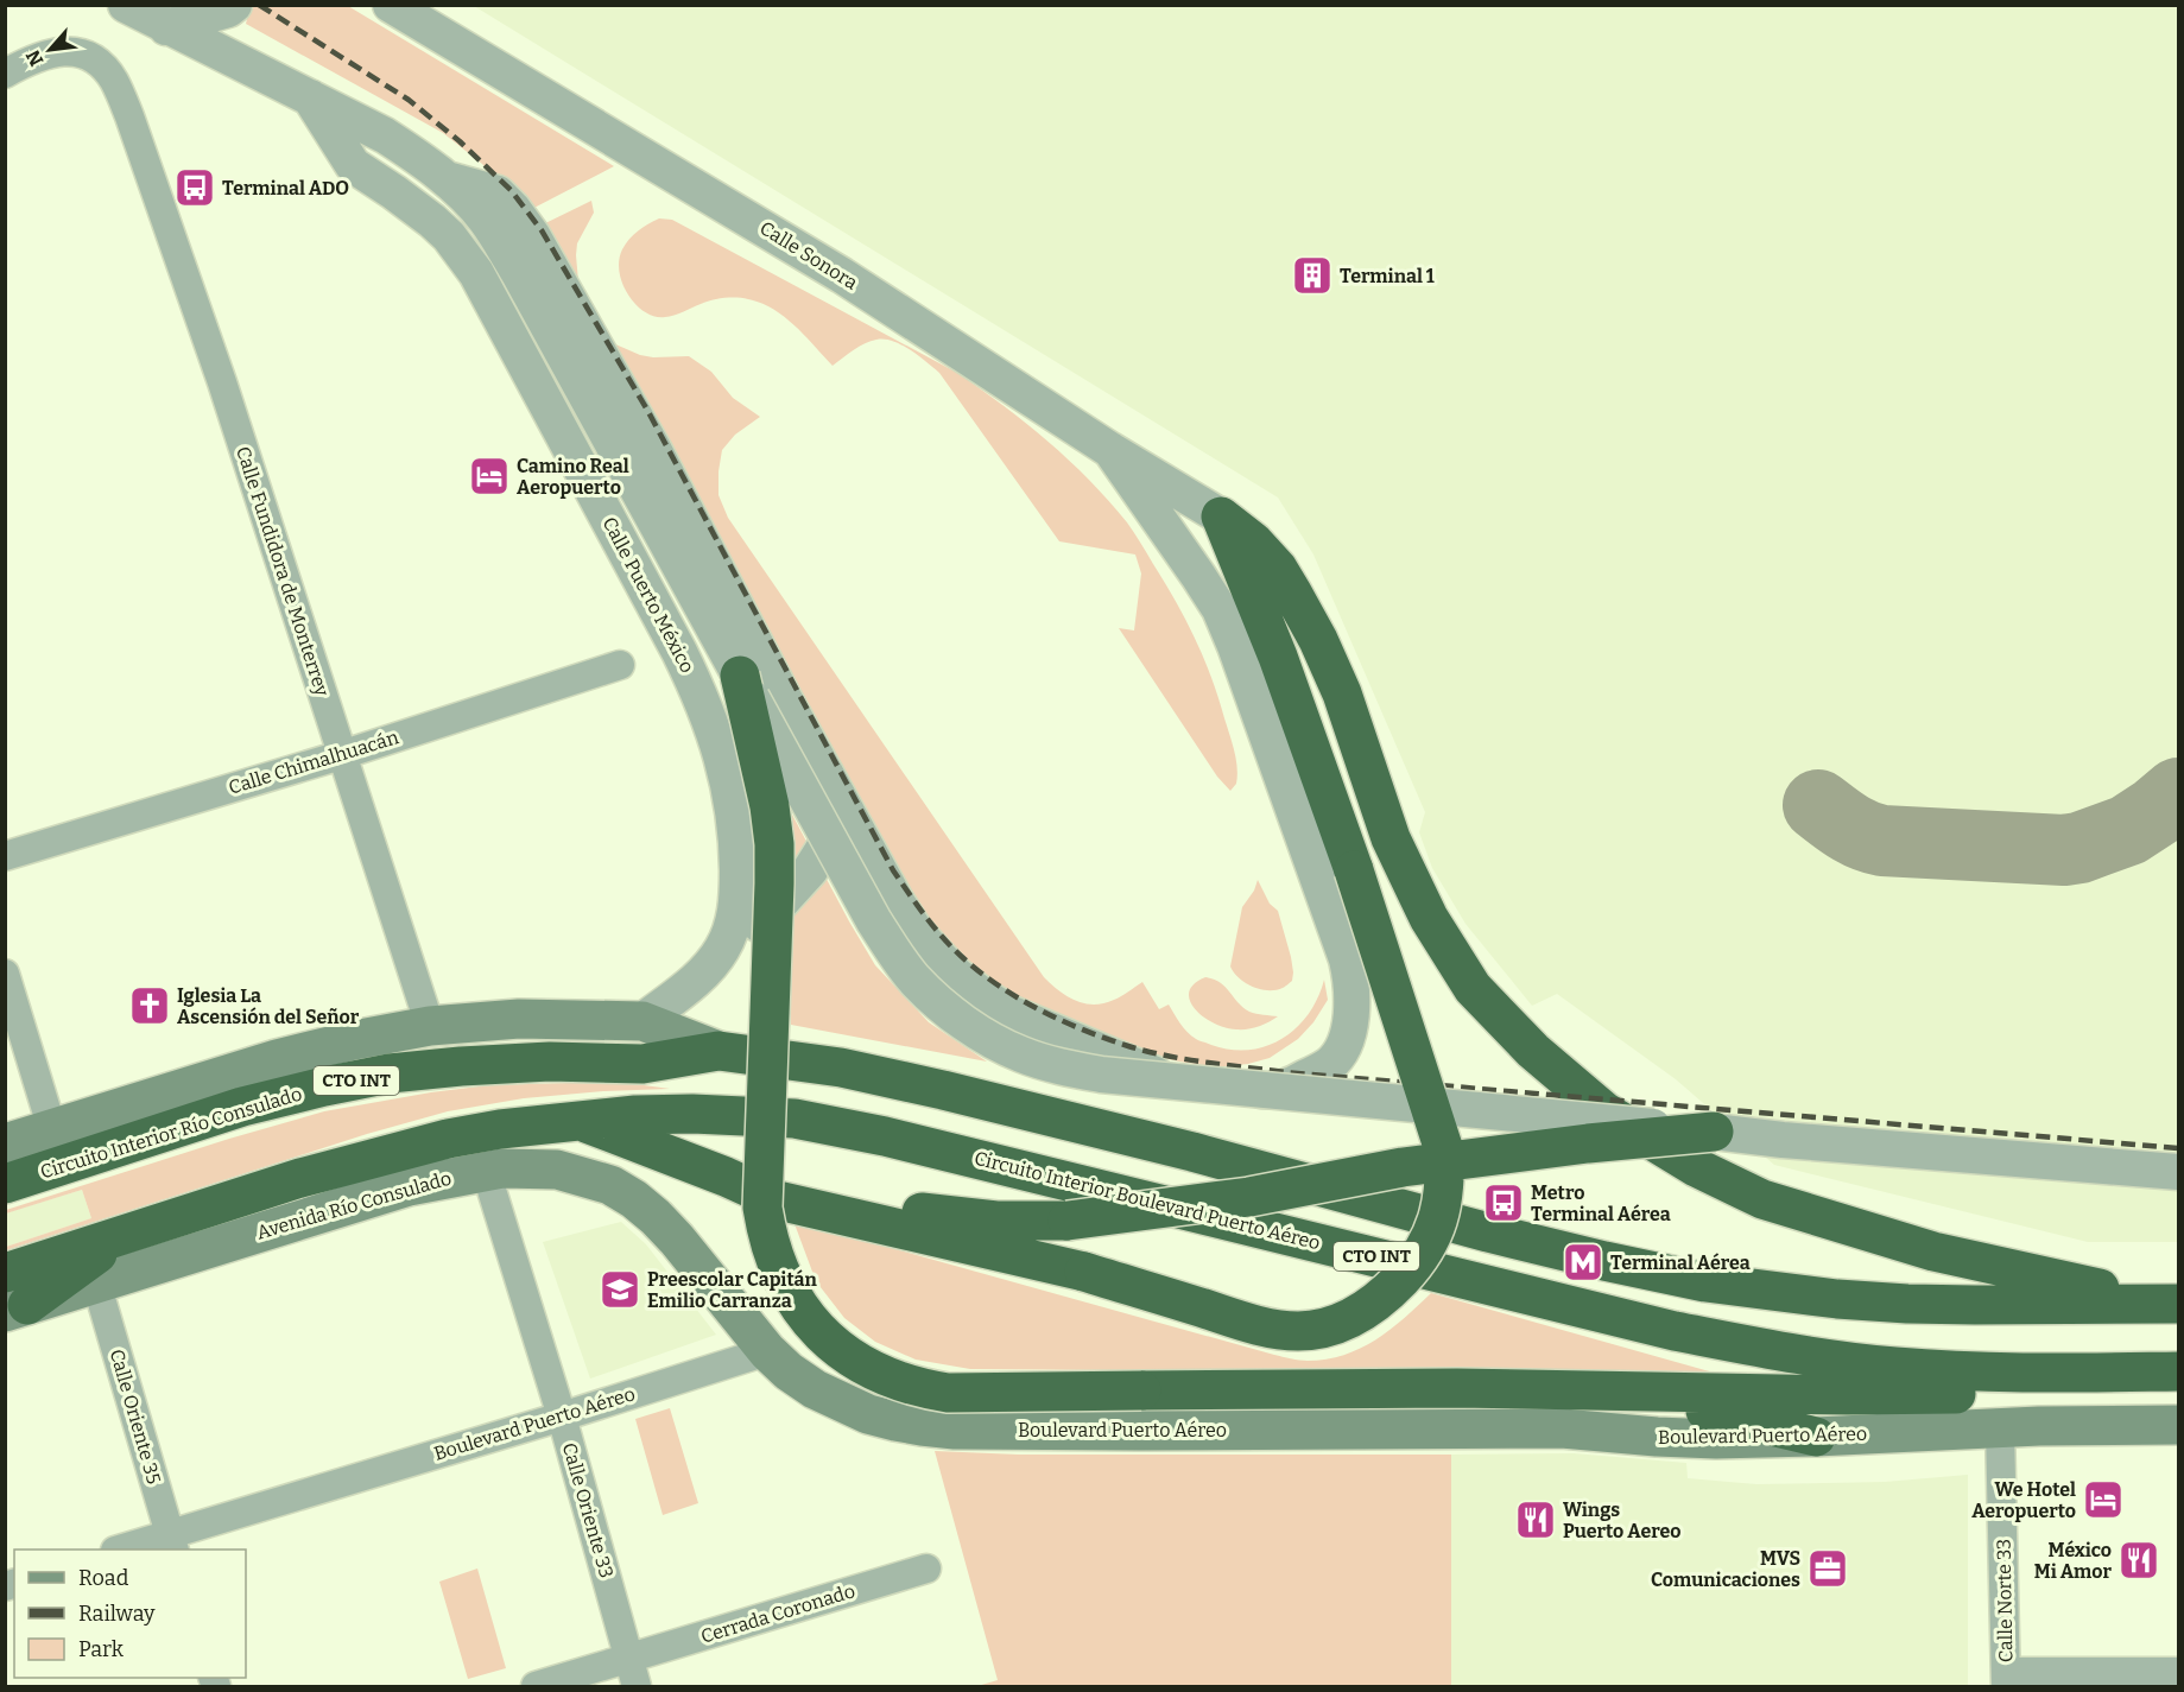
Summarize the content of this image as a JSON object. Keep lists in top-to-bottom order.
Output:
{
  "streets": {
    "highway": ["CTO INT", "Circuito Interior Río Consulado", "Circuito Interior Boulevard Puerto Aéreo"],
    "main road": ["Avenida Río Consulado", "Boulevard Puerto Aéreo"],
    "street": [
      "Calle Sonora",
      "Calle Fundidora de Monterrey",
      "Calle Puerto México",
      "Calle Chimalhuacán",
      "Calle Oriente 35",
      "Calle Oriente 33",
      "Calle Norte 33",
      "Cerrada Coronado"
    ]
  },
  "crossings": [
    ["Calle Fundidora de Monterrey", "Calle Chimalhuacán"],
    ["Calle Fundidora de Monterrey", "CTO INT"],
    ["Calle Puerto México", "CTO INT"],
    ["CTO INT", "Circuito Interior Río Consulado"],
    ["CTO INT", "Circuito Interior Boulevard Puerto Aéreo"],
    ["Avenida Río Consulado", "Calle Oriente 35"],
    ["Avenida Río Consulado", "Boulevard Puerto Aéreo"],
    ["Avenida Río Consulado", "Calle Oriente 33"],
    ["Calle Oriente 35", "Boulevard Puerto Aéreo"],
    ["Boulevard Puerto Aéreo", "Calle Oriente 33"],
    ["Boulevard Puerto Aéreo", "Calle Norte 33"],
    ["Calle Oriente 33", "Cerrada Coronado"]
  ],
  "places": {
    "bus stop": ["Terminal ADO", "Metro Terminal Aérea"],
    "building": ["Terminal 1"],
    "hotel": ["Camino Real Aeropuerto", "We Hotel Aeropuerto"],
    "church": ["Iglesia La Ascensión del Señor"],
    "metro station": ["Terminal Aérea"],
    "school or university": ["Preescolar Capitán Emilio Carranza"],
    "restaurant": ["Wings Puerto Aereo", "México Mi Amor"],
    "office": ["MVS Comunicaciones"]
  },
  "legend": ["Road", "Railway", "Park"],
  "north": "bottom left"
}
